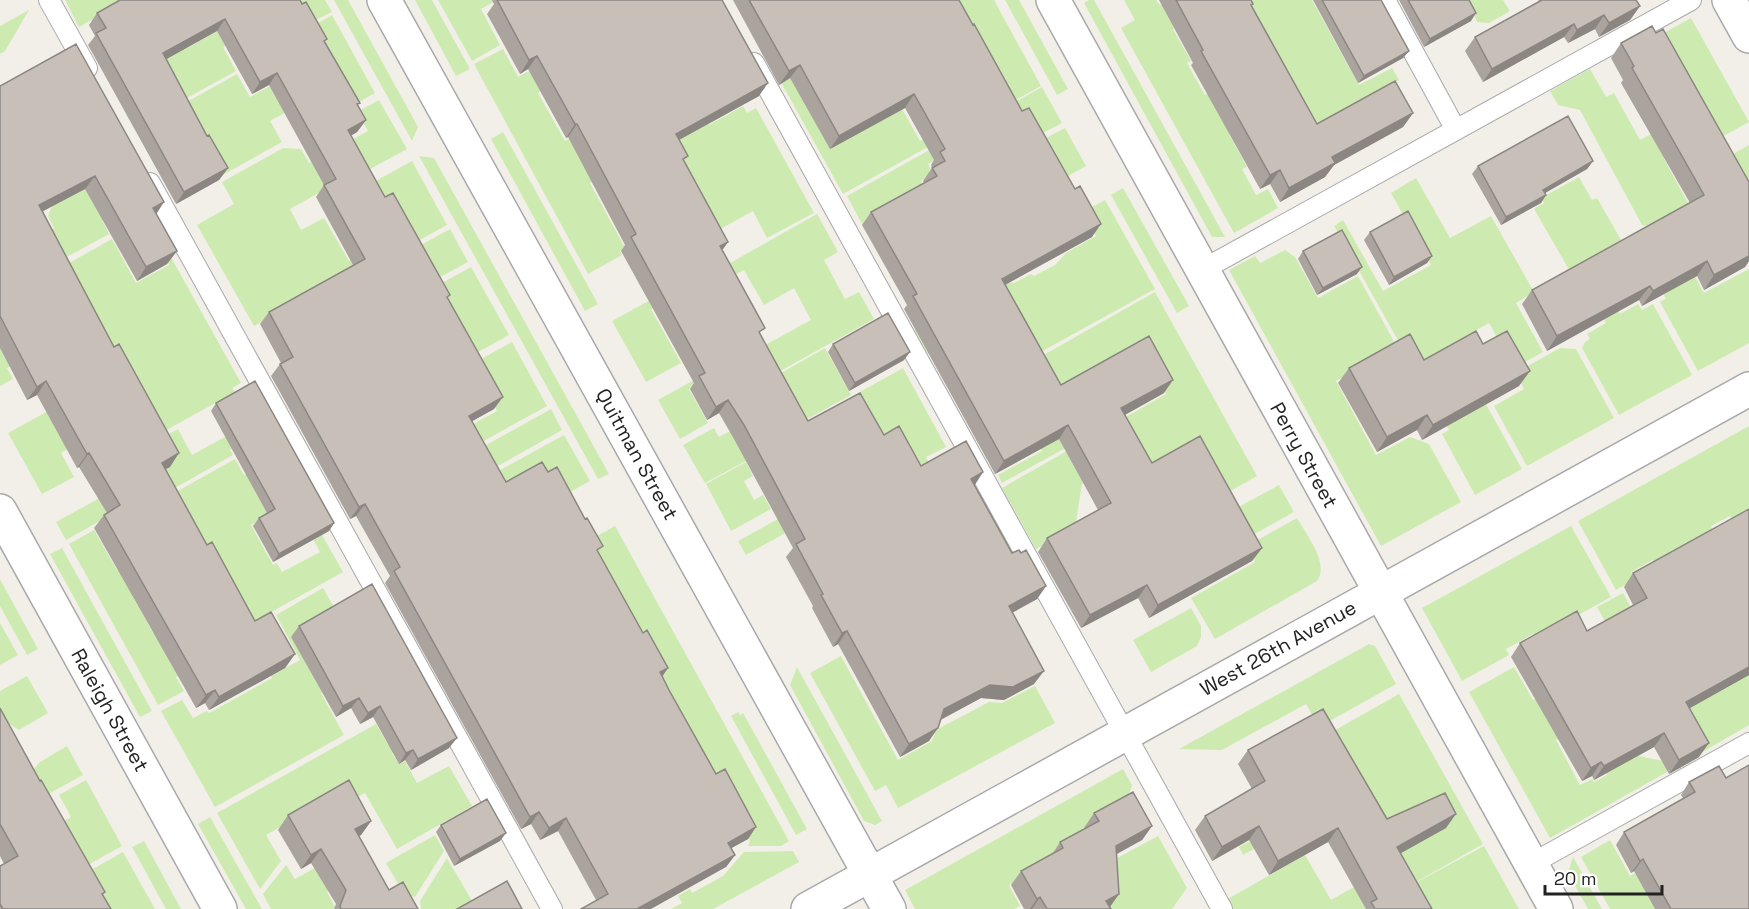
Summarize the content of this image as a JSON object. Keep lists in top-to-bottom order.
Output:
{
  "streets": {
    "street": [
      "Quitman Street",
      "Perry Street",
      "West 26th Avenue",
      "Raleigh Street"
    ]
  },
  "crossings": [
    ["Quitman Street", "West 26th Avenue"],
    ["Perry Street", "West 26th Avenue"]
  ],
  "scale_bar": "20 m"
}
